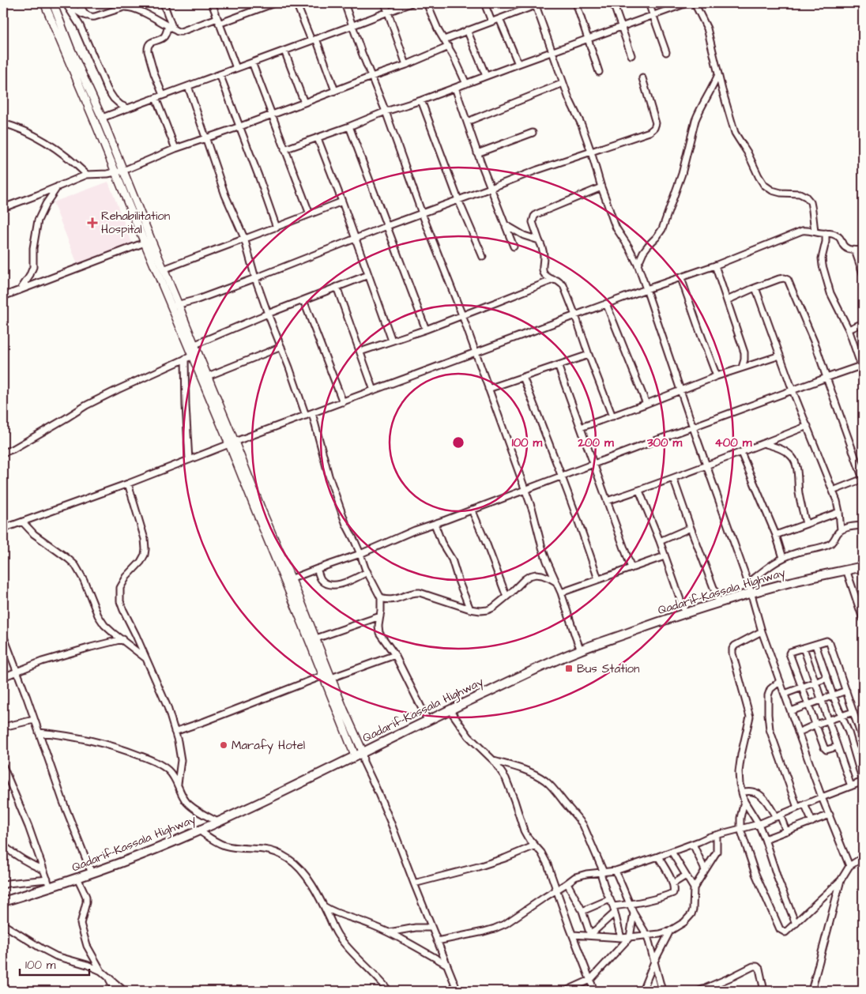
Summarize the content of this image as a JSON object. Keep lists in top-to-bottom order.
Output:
{
  "streets": {
    "highway": ["Qadarif-Kassala Highway"]
  },
  "places": {
    "health": ["Rehabilitation Hospital"],
    "transit": ["Bus Station"],
    "other": ["Marafy Hotel"]
  },
  "scale_bar": "100 m",
  "rings": [
    "100 m",
    "200 m",
    "300 m",
    "400 m"
  ]
}
